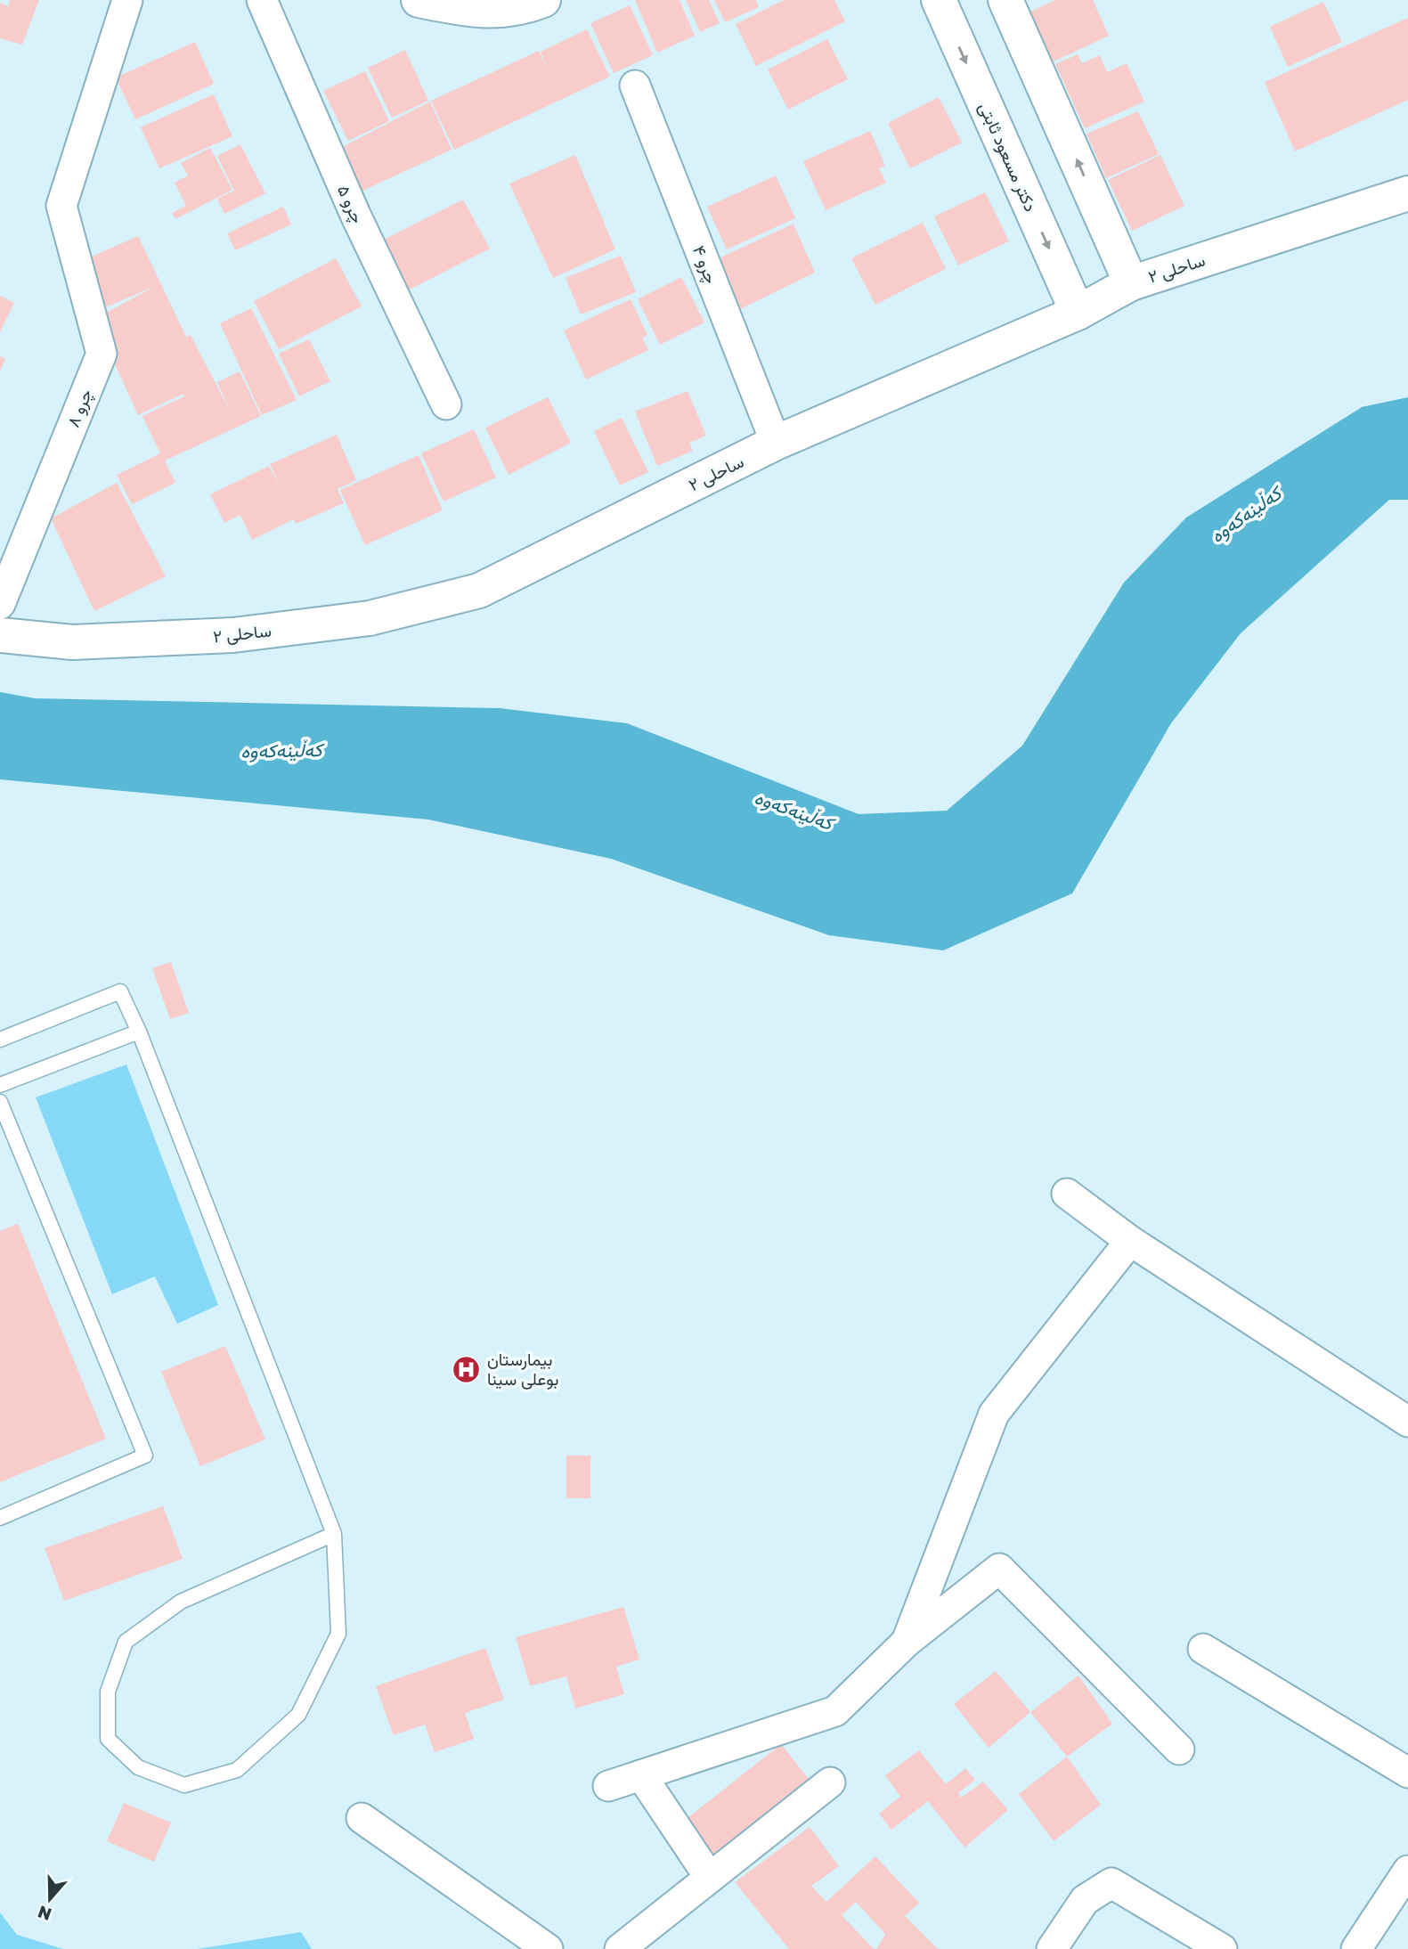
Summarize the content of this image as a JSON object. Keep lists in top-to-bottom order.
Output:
{
  "streets": {
    "street": [
      "دکتر مسعود ثابتی",
      "چرو ۵",
      "چرو ۴",
      "ساحلی ۲",
      "چرو ۸"
    ]
  },
  "crossings": [
    ["دکتر مسعود ثابتی", "ساحلی ۲"],
    ["چرو ۴", "ساحلی ۲"]
  ],
  "water": ["کەڵینەکەوە"],
  "places": {
    "hospital": ["بیمارستان بوعلی سینا"]
  },
  "north": "bottom"
}
